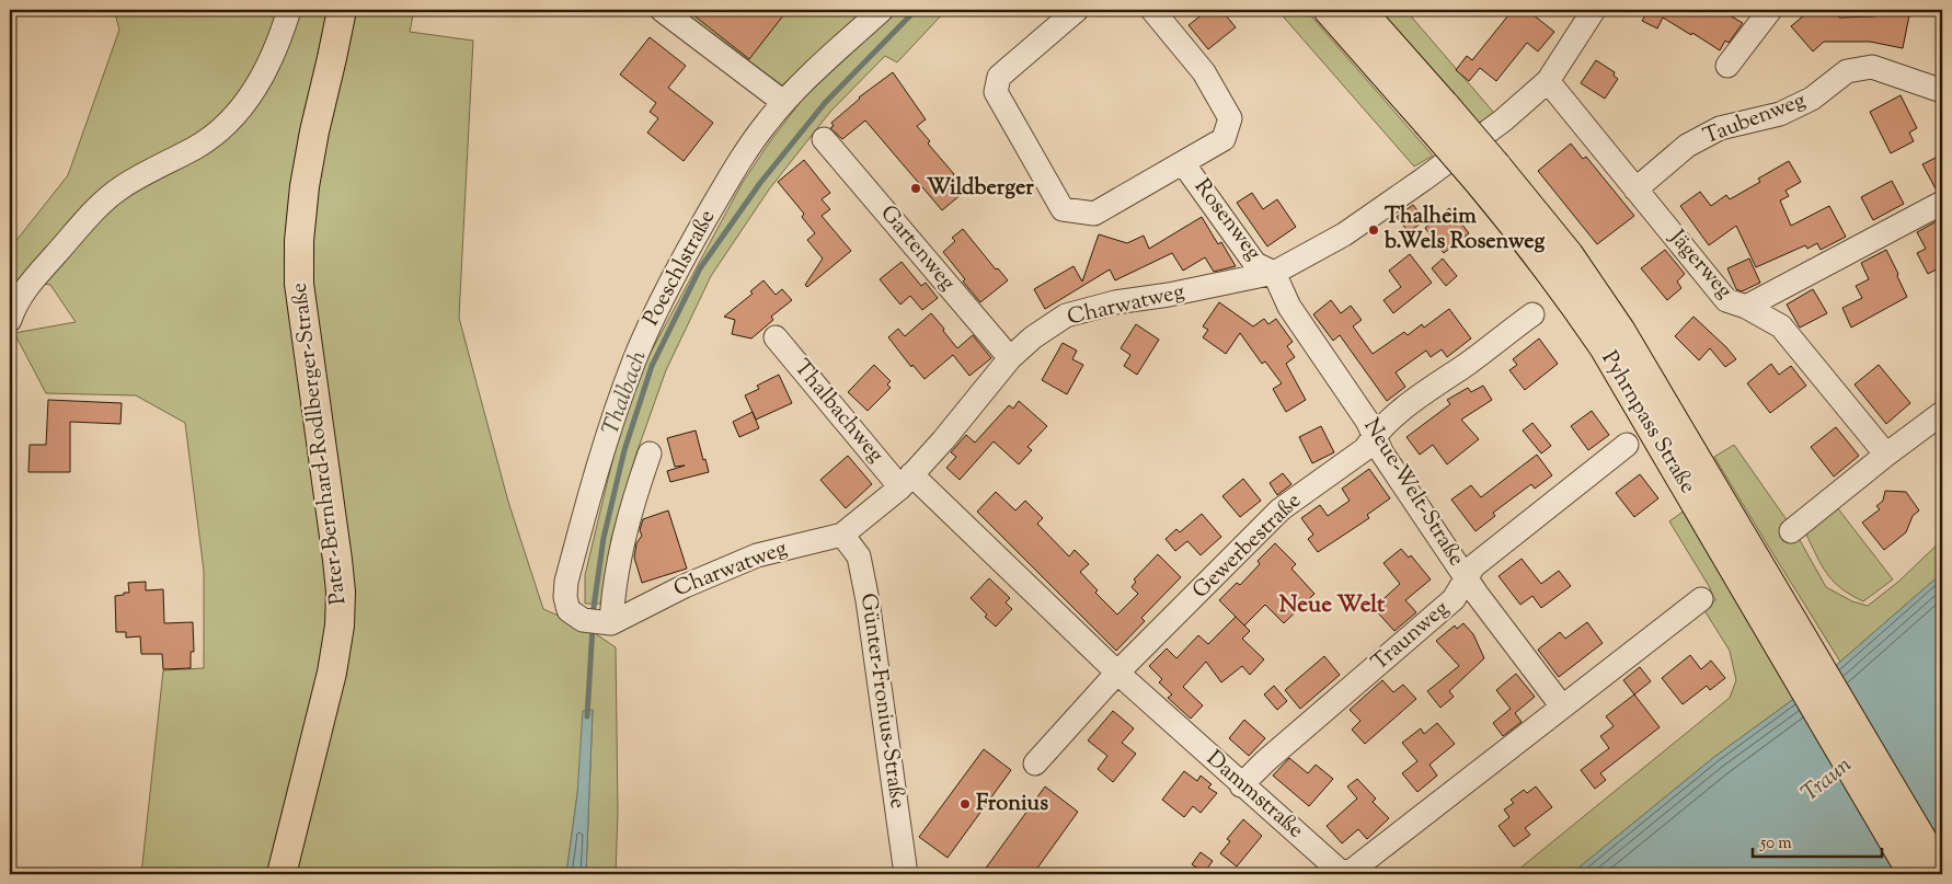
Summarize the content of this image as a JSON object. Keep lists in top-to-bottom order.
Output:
{
  "streets": {
    "main road": ["Pyhrnpass Straße", "Pater-Bernhard-Rodlberger-Straße"],
    "street": [
      "Taubenweg",
      "Rosenweg",
      "Gartenweg",
      "Jägerweg",
      "Poeschlstraße",
      "Charwatweg",
      "Thalbachweg",
      "Neue-Welt-Straße",
      "Gewerbestraße",
      "Traunweg",
      "Günter-Fronius-Straße",
      "Dammstraße"
    ]
  },
  "crossings": [
    ["Taubenweg", "Jägerweg"],
    ["Rosenweg", "Charwatweg"],
    ["Rosenweg", "Neue-Welt-Straße"],
    ["Gartenweg", "Charwatweg"],
    ["Jägerweg", "Charwatweg"],
    ["Poeschlstraße", "Charwatweg"],
    ["Charwatweg", "Thalbachweg"],
    ["Charwatweg", "Neue-Welt-Straße"],
    ["Charwatweg", "Günter-Fronius-Straße"],
    ["Charwatweg", "Dammstraße"],
    ["Thalbachweg", "Dammstraße"],
    ["Neue-Welt-Straße", "Gewerbestraße"],
    ["Neue-Welt-Straße", "Traunweg"],
    ["Neue-Welt-Straße", "Dammstraße"],
    ["Gewerbestraße", "Dammstraße"],
    ["Traunweg", "Dammstraße"]
  ],
  "districts": ["Neue Welt"],
  "water": ["Thalbach", "Traun"],
  "places": ["Wildberger", "Thalheim b.Wels Rosenweg", "Fronius"],
  "scale_bar": "50 m"
}
